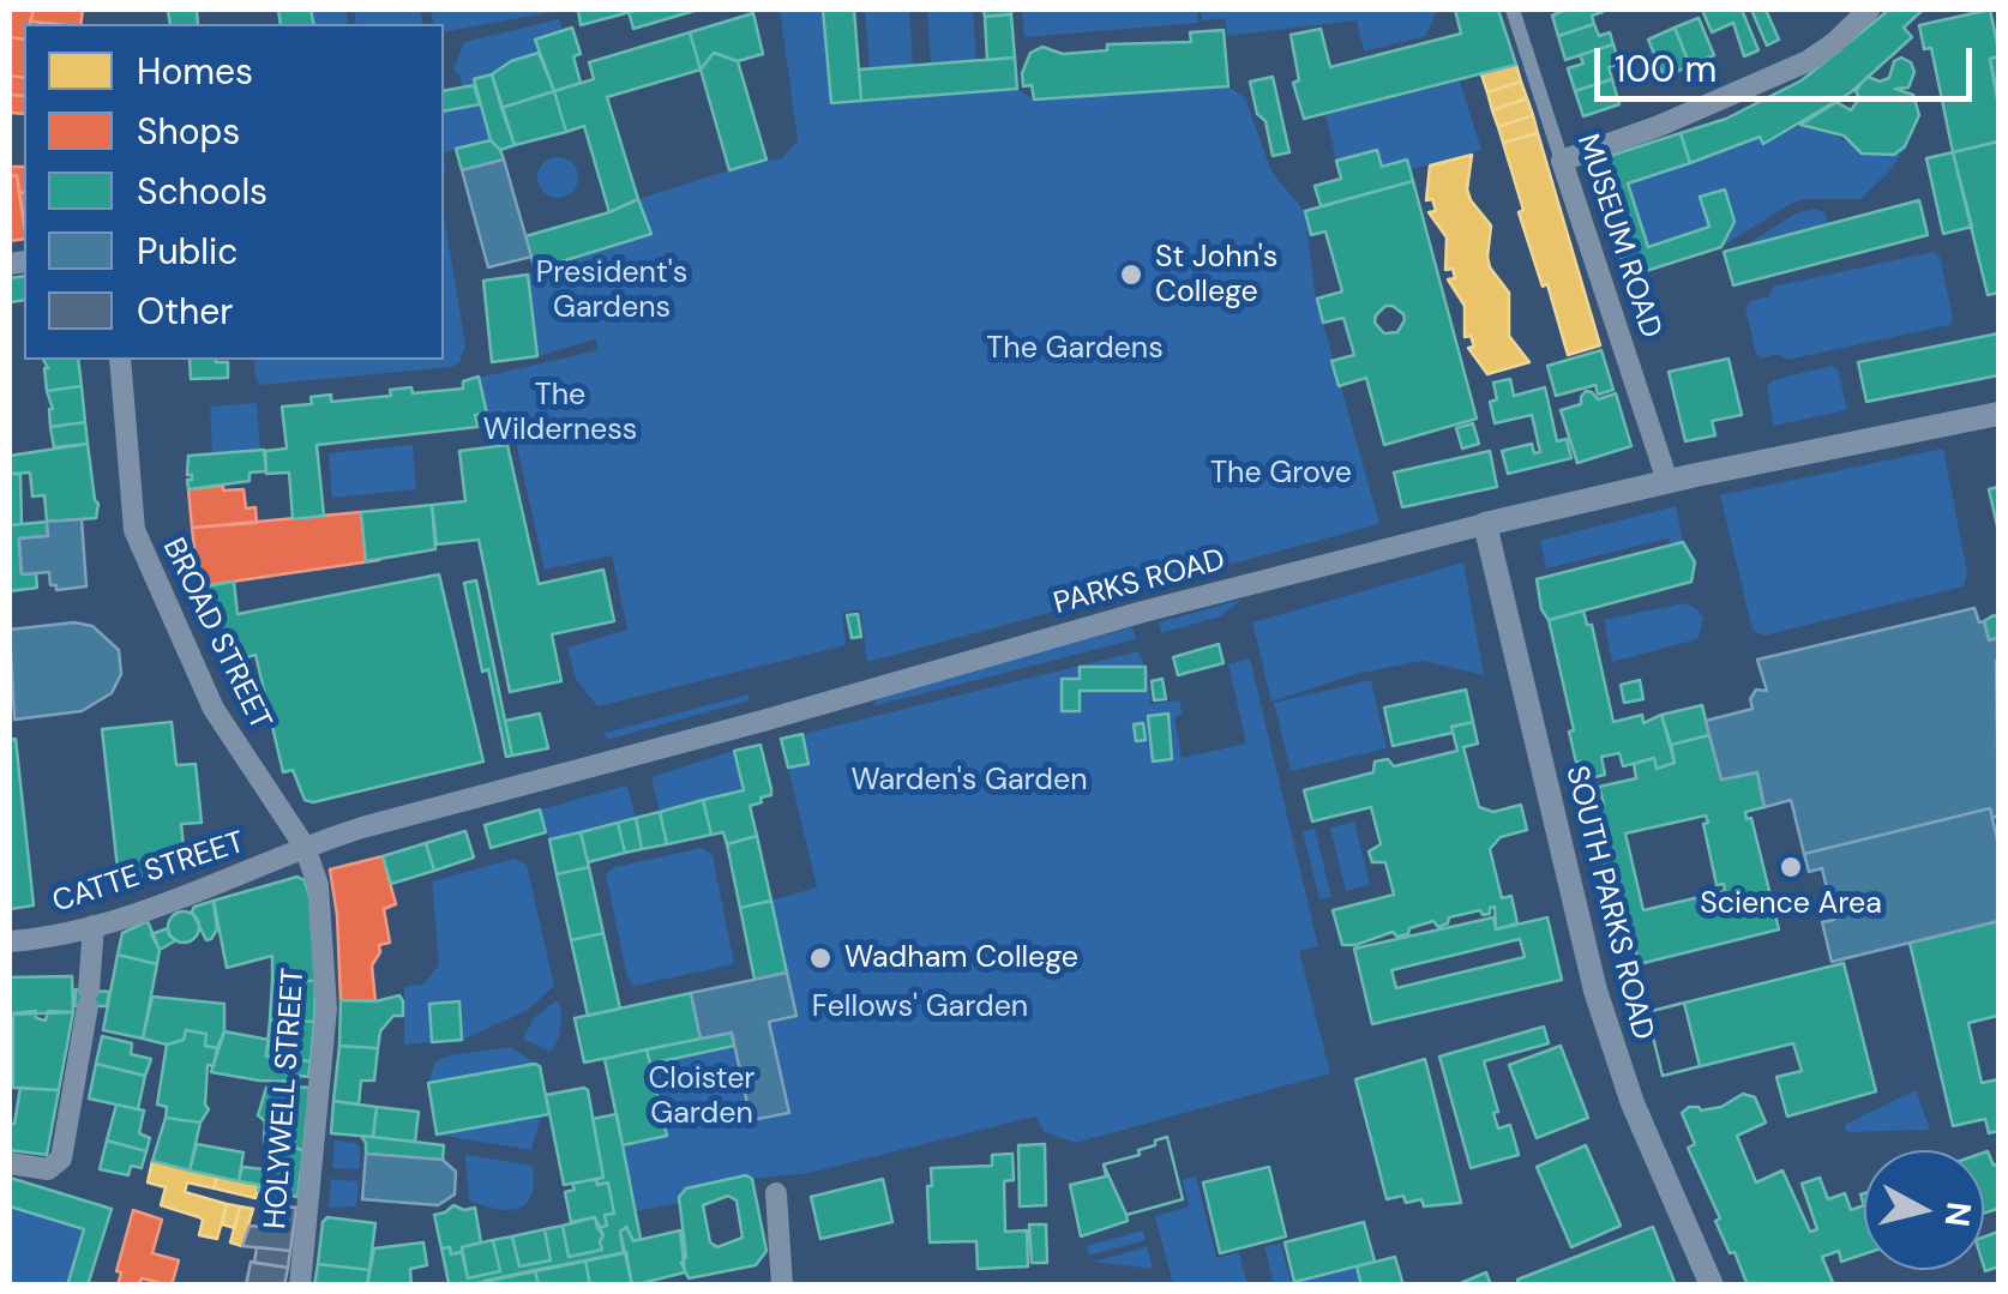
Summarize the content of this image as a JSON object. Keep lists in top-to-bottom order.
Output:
{
  "streets": {
    "street": [
      "MUSEUM ROAD",
      "PARKS ROAD",
      "BROAD STREET",
      "CATTE STREET",
      "SOUTH PARKS ROAD",
      "HOLYWELL STREET"
    ]
  },
  "crossings": [
    ["MUSEUM ROAD", "PARKS ROAD"],
    ["PARKS ROAD", "BROAD STREET"],
    ["PARKS ROAD", "CATTE STREET"],
    ["PARKS ROAD", "SOUTH PARKS ROAD"],
    ["PARKS ROAD", "HOLYWELL STREET"],
    ["BROAD STREET", "CATTE STREET"],
    ["BROAD STREET", "HOLYWELL STREET"],
    ["CATTE STREET", "HOLYWELL STREET"]
  ],
  "parks": [
    "President's Gardens",
    "The Gardens",
    "The Wilderness",
    "The Grove",
    "Warden's Garden",
    "Fellows' Garden",
    "Cloister Garden"
  ],
  "places": ["St John's College", "Science Area", "Wadham College"],
  "legend": [
    "Homes",
    "Shops",
    "Schools",
    "Public",
    "Other"
  ],
  "scale_bar": "100 m",
  "north": "right"
}
